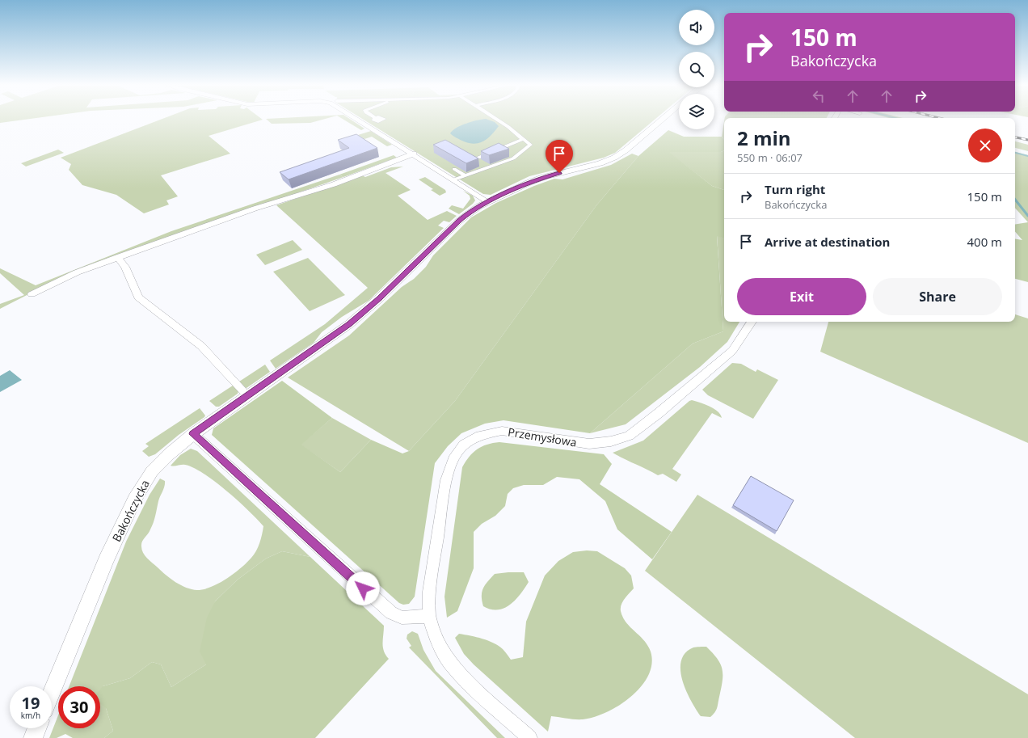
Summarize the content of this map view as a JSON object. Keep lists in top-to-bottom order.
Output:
{
  "streets": {
    "street": ["Przemysłowa", "Bakończycka"]
  },
  "page": {
    "turn": ["150 m", "Bakończycka"],
    "heading": ["2 min", "550 m · 06:07"],
    "list": [
      {
        "name": "Turn right",
        "note": "Bakończycka",
        "value": "150 m"
      },
      {
        "name": "Arrive at destination",
        "value": "400 m"
      }
    ],
    "buttons": ["Exit", "Share"],
    "speed": "19 km/h",
    "limit": "30"
  }
}
